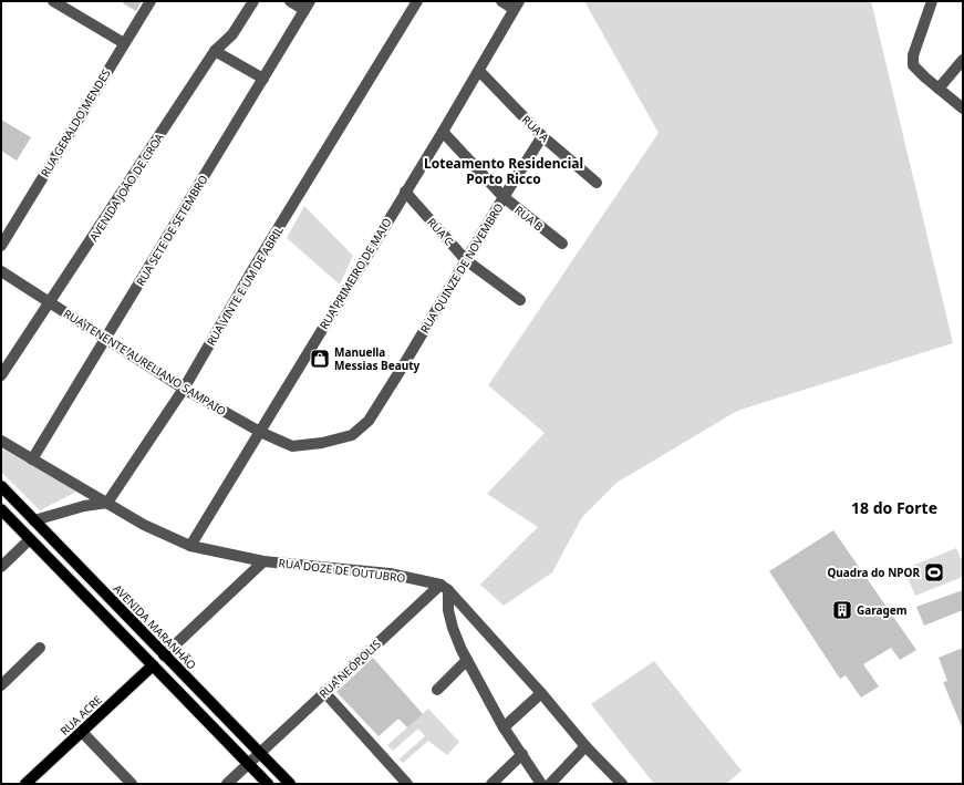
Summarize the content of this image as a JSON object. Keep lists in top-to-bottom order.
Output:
{
  "streets": {
    "main road": ["AVENIDA MARANHÃO", "RUA ACRE"],
    "street": [
      "RUA GERALDO MENDES",
      "RUA A",
      "AVENIDA JOÃO DE CROA",
      "RUA B",
      "RUA SETE DE SETEMBRO",
      "RUA C",
      "RUA QUINZE DE NOVEMBRO",
      "RUA PRIMEIRO DE MAIO",
      "RUA VINTE E UM DE ABRIL",
      "RUA TENENTE AURELIANO SAMPAIO",
      "RUA DOZE DE OUTUBRO",
      "RUA NEÓPOLIS"
    ]
  },
  "crossings": [
    ["RUA A", "RUA QUINZE DE NOVEMBRO"],
    ["RUA A", "RUA PRIMEIRO DE MAIO"],
    ["AVENIDA JOÃO DE CROA", "RUA TENENTE AURELIANO SAMPAIO"],
    ["RUA B", "RUA QUINZE DE NOVEMBRO"],
    ["RUA B", "RUA PRIMEIRO DE MAIO"],
    ["RUA SETE DE SETEMBRO", "RUA TENENTE AURELIANO SAMPAIO"],
    ["RUA SETE DE SETEMBRO", "RUA DOZE DE OUTUBRO"],
    ["RUA C", "RUA QUINZE DE NOVEMBRO"],
    ["RUA C", "RUA PRIMEIRO DE MAIO"],
    ["RUA QUINZE DE NOVEMBRO", "RUA TENENTE AURELIANO SAMPAIO"],
    ["RUA PRIMEIRO DE MAIO", "RUA TENENTE AURELIANO SAMPAIO"],
    ["RUA PRIMEIRO DE MAIO", "RUA DOZE DE OUTUBRO"],
    ["RUA VINTE E UM DE ABRIL", "RUA TENENTE AURELIANO SAMPAIO"],
    ["RUA VINTE E UM DE ABRIL", "RUA DOZE DE OUTUBRO"],
    ["RUA DOZE DE OUTUBRO", "RUA NEÓPOLIS"],
    ["AVENIDA MARANHÃO", "RUA NEÓPOLIS"]
  ],
  "districts": ["Loteamento Residencial Porto Ricco", "18 do Forte"],
  "places": {
    "shop": ["Manuella Messias Beauty"],
    "sports": ["Quadra do NPOR"],
    "building": ["Garagem"]
  }
}
